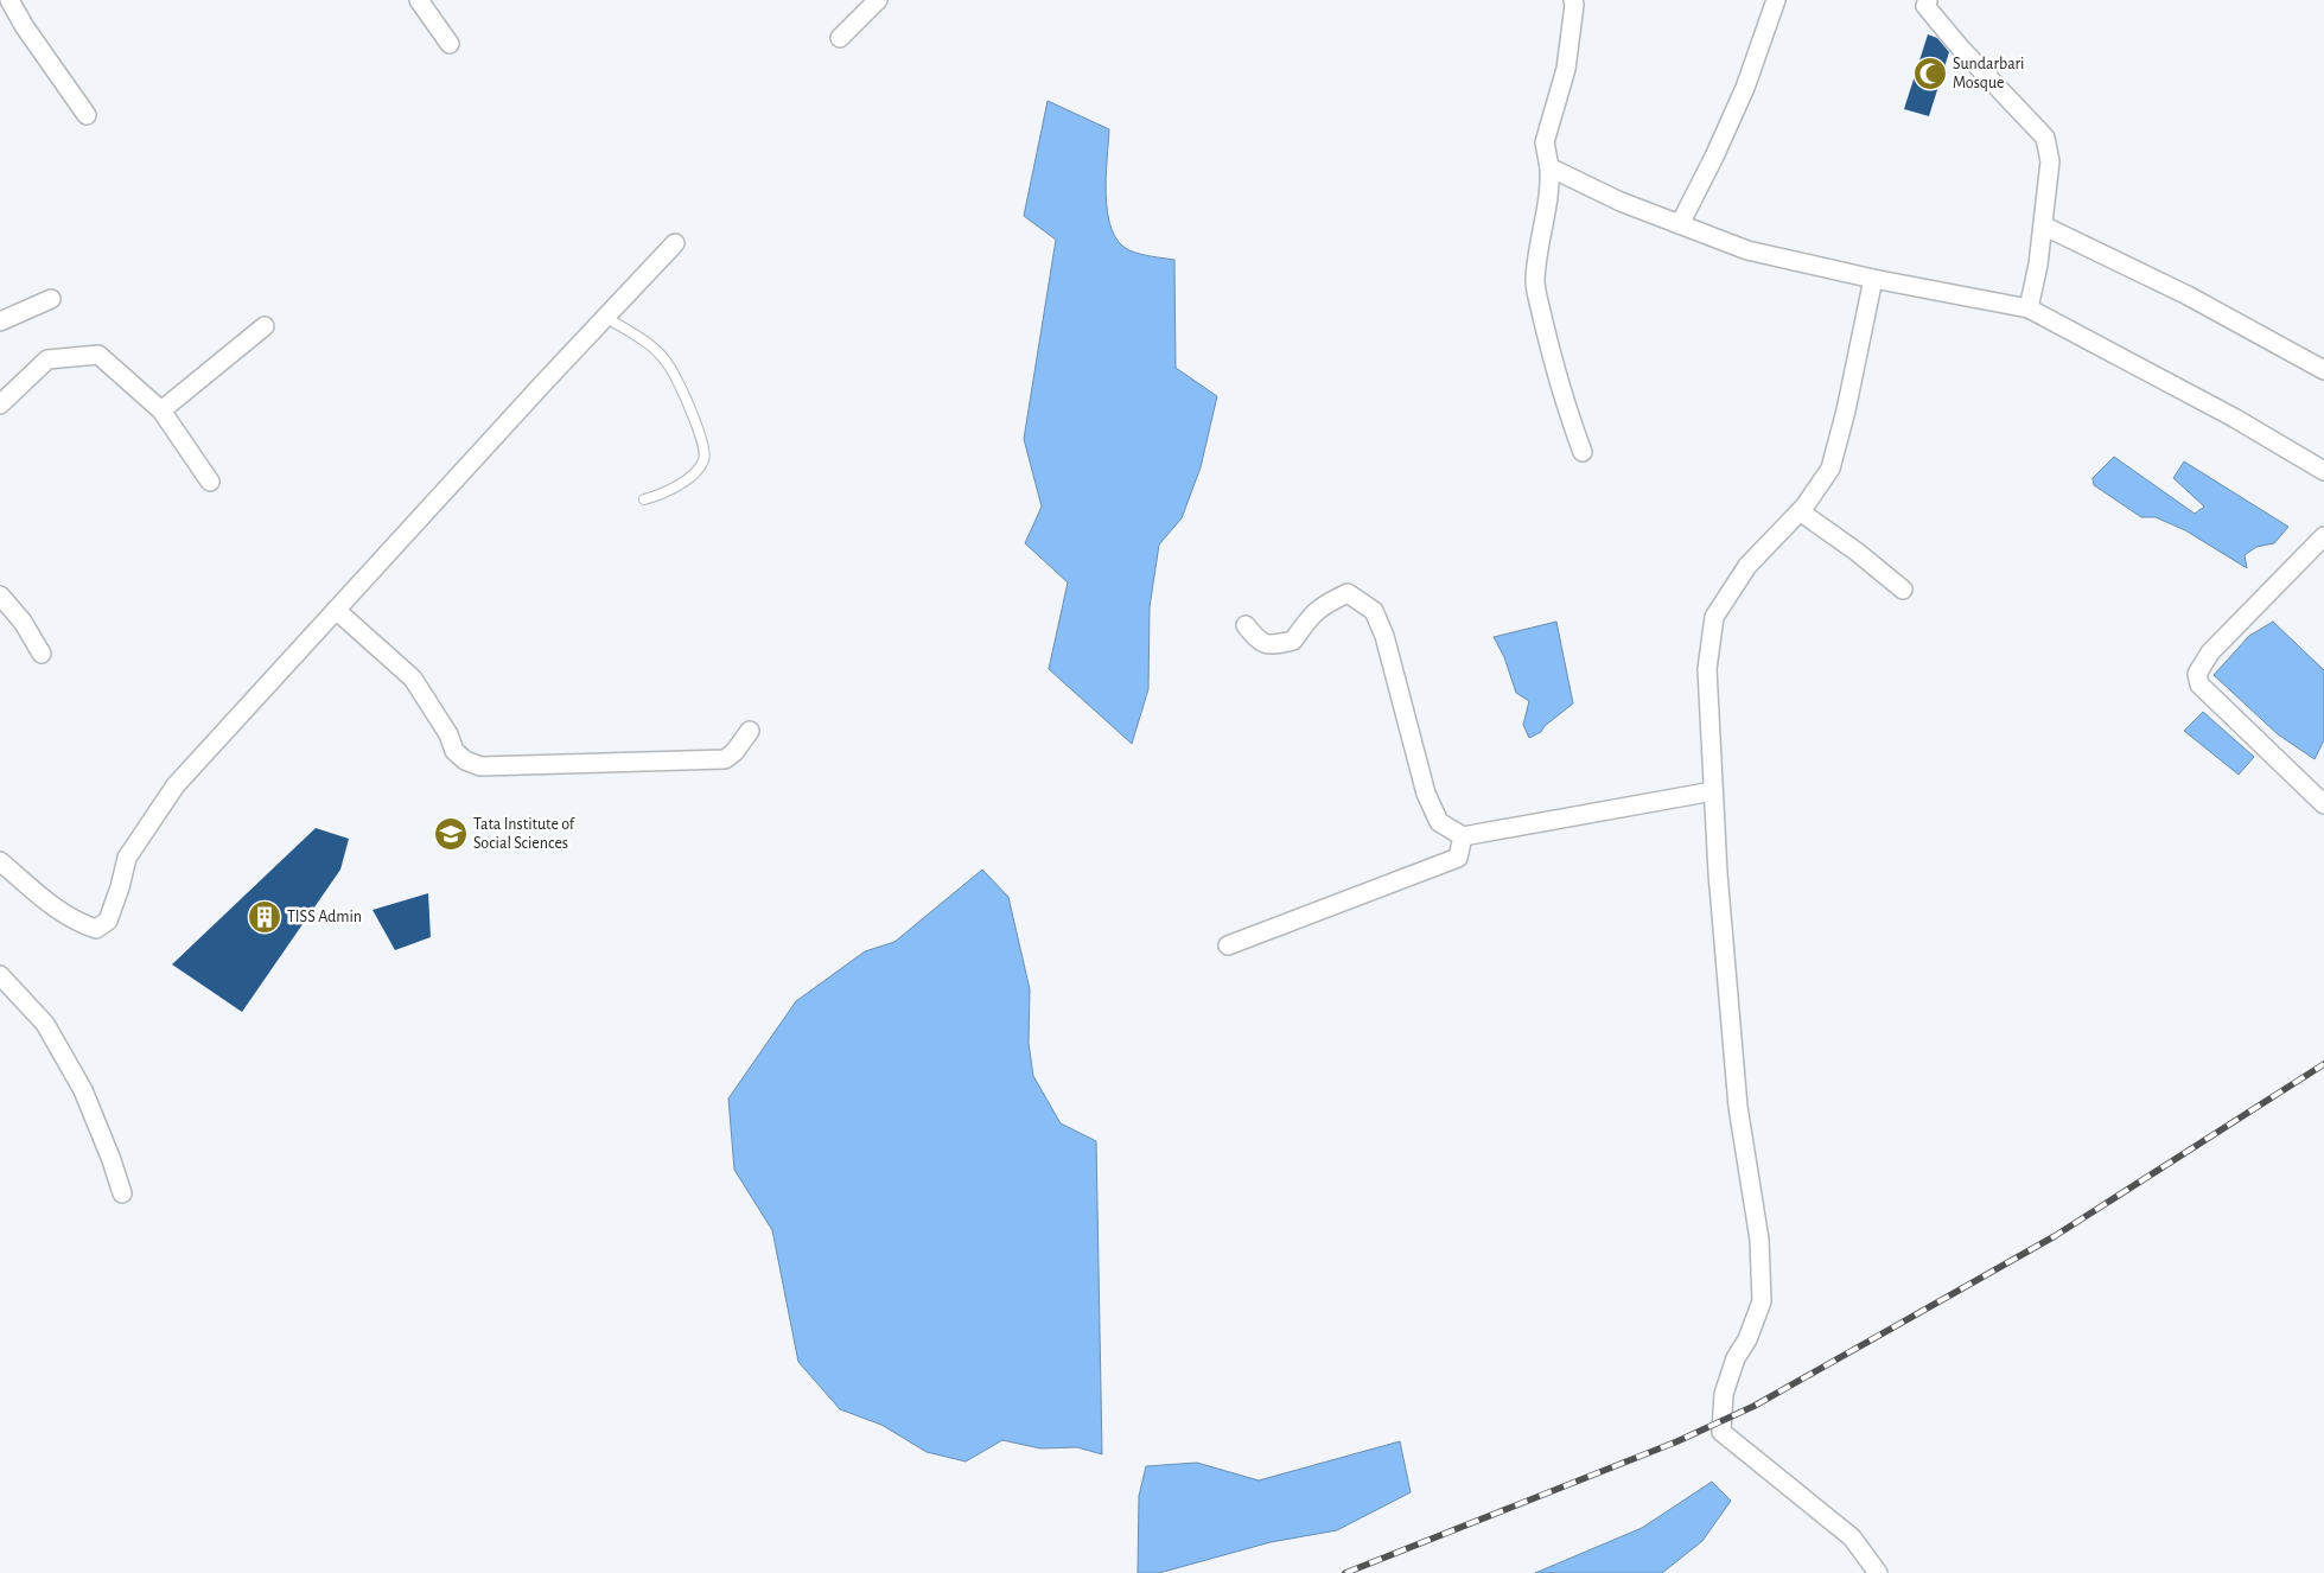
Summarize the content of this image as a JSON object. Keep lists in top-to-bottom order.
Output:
{
  "places": {
    "mosque": ["Sundarbari Mosque"],
    "school or university": ["Tata Institute of Social Sciences"],
    "building": ["TISS Admin"]
  }
}
